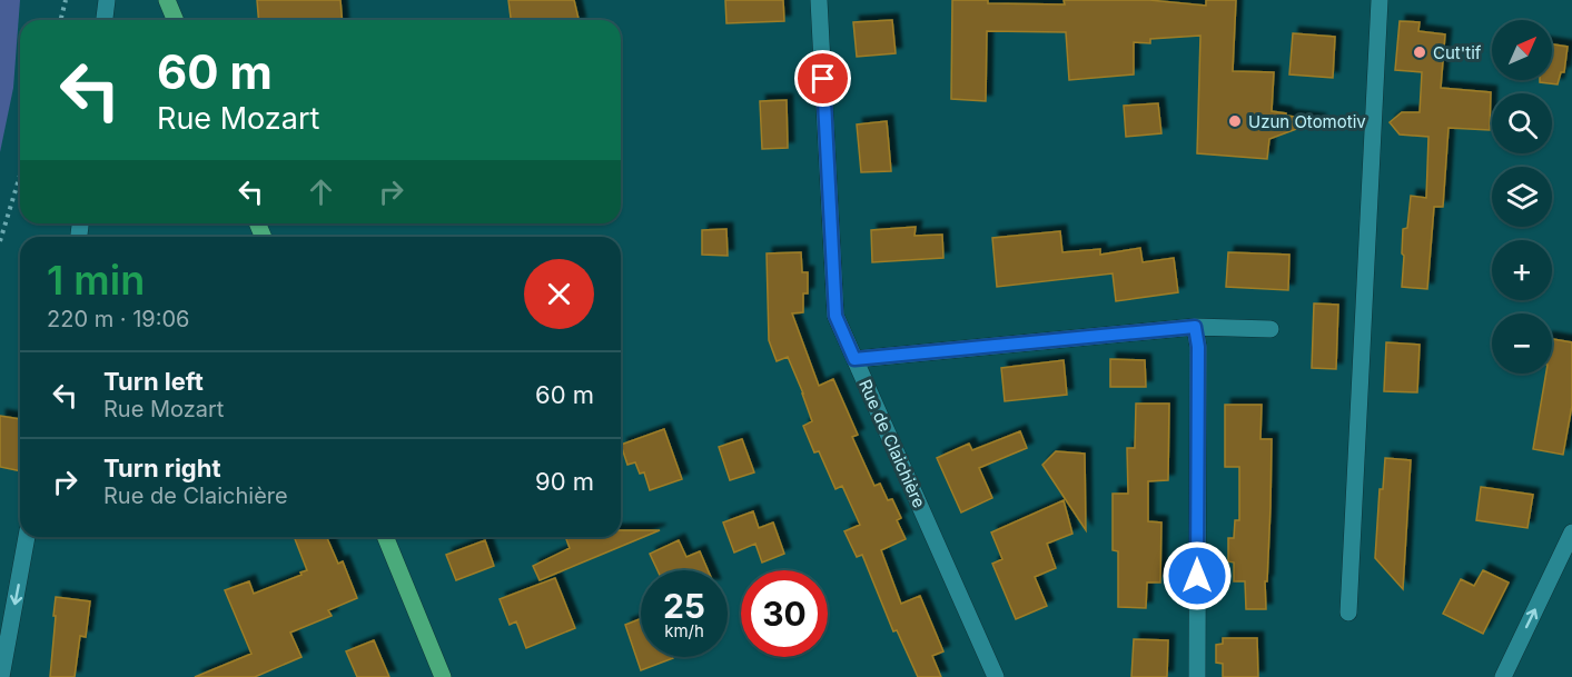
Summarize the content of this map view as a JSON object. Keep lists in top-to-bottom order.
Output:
{
  "streets": {
    "street": ["Rue de Claichière"]
  },
  "places": ["Cut'tif", "Uzun Otomotiv"],
  "north": "top right",
  "page": {
    "map_buttons": ["+", "−"],
    "turn": ["60 m", "Rue Mozart"],
    "heading": ["1 min", "220 m · 19:06"],
    "list": [
      {
        "name": "Turn left",
        "note": "Rue Mozart",
        "value": "60 m"
      },
      {
        "name": "Turn right",
        "note": "Rue de Claichière",
        "value": "90 m"
      }
    ],
    "speed": "25 km/h",
    "limit": "30"
  }
}
